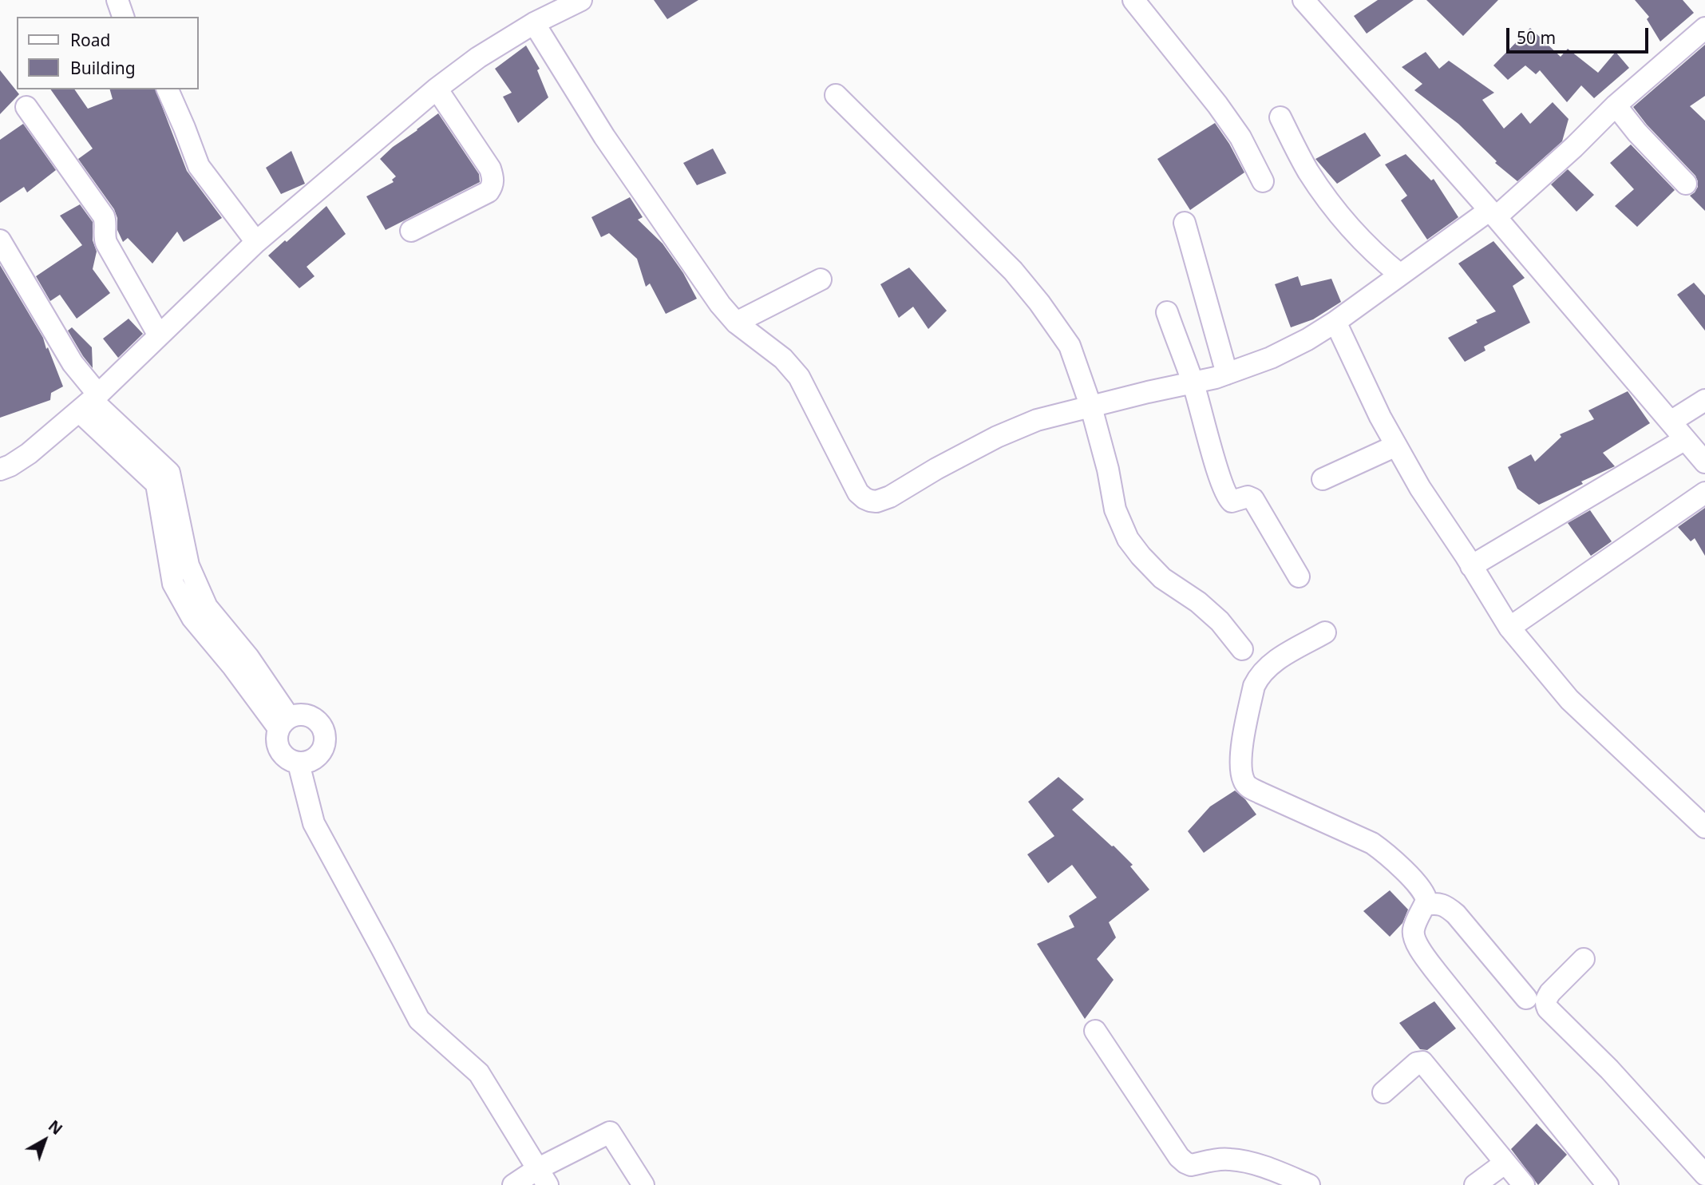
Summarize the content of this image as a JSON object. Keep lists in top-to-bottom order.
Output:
{
  "legend": ["Road", "Building"],
  "scale_bar": "50 m",
  "north": "top right"
}
